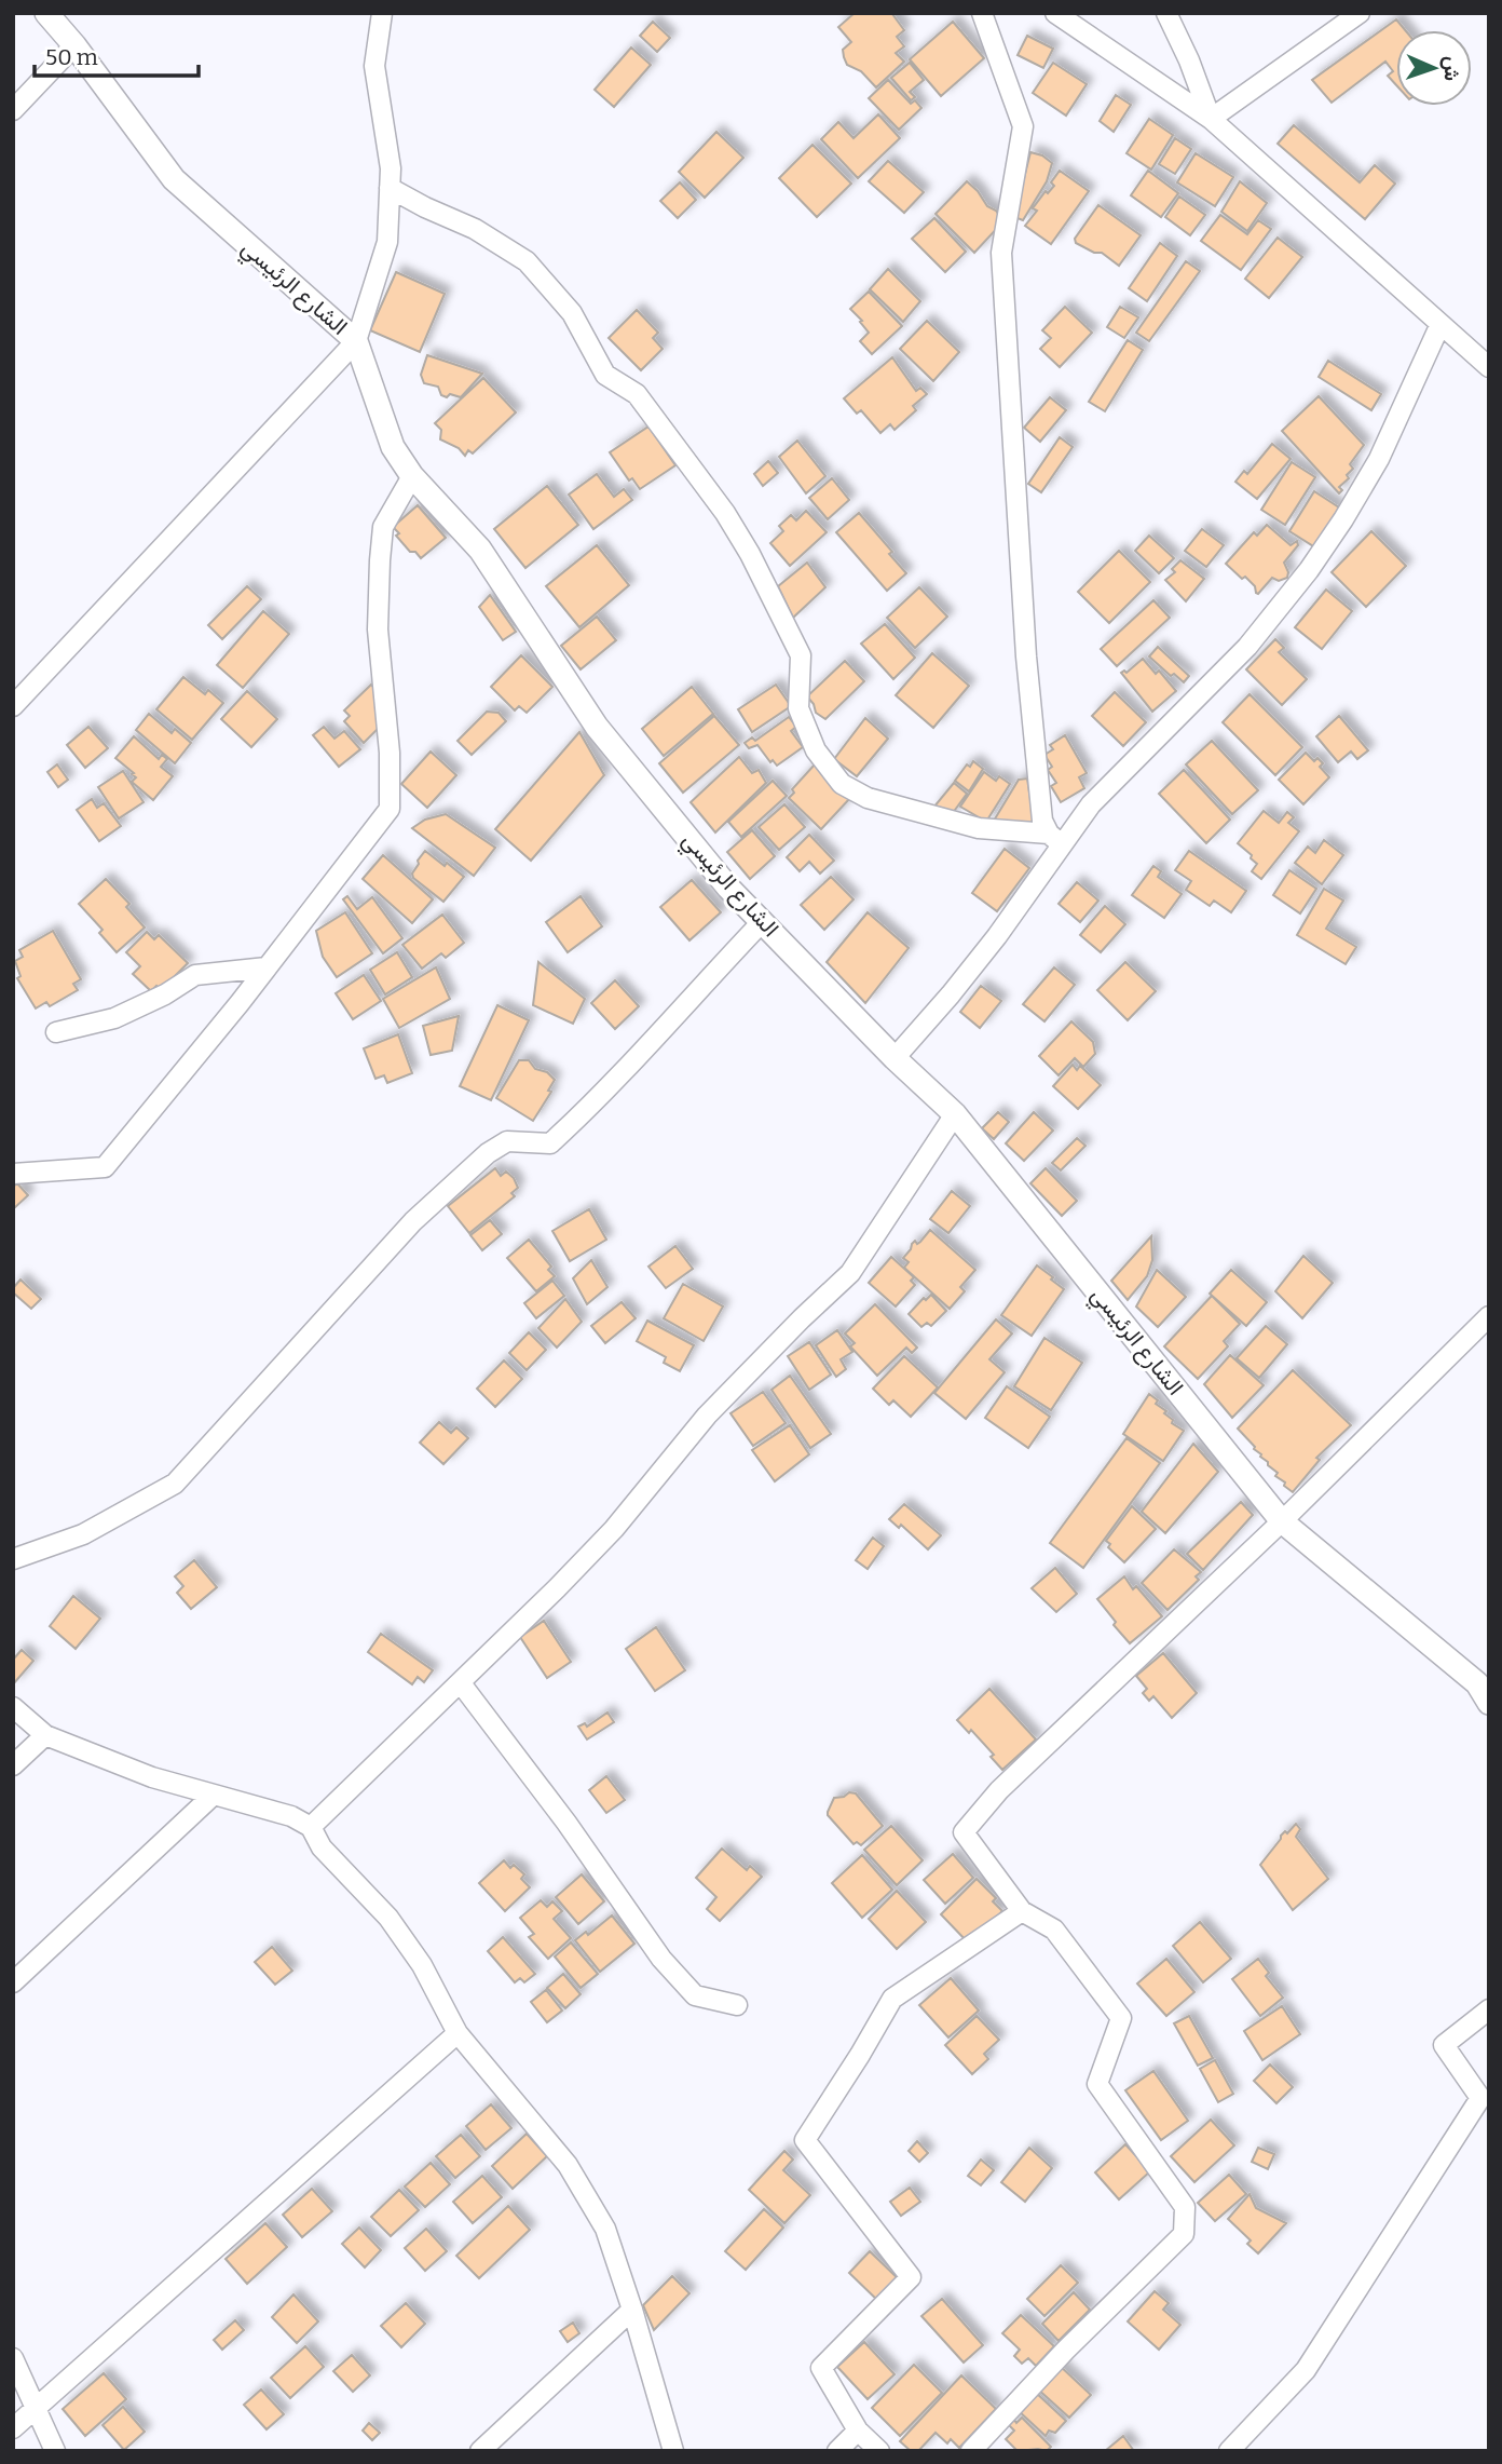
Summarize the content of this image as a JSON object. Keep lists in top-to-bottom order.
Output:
{
  "streets": {
    "street": ["الشارع الرئيسي"]
  },
  "scale_bar": "50 m",
  "north": "right"
}
